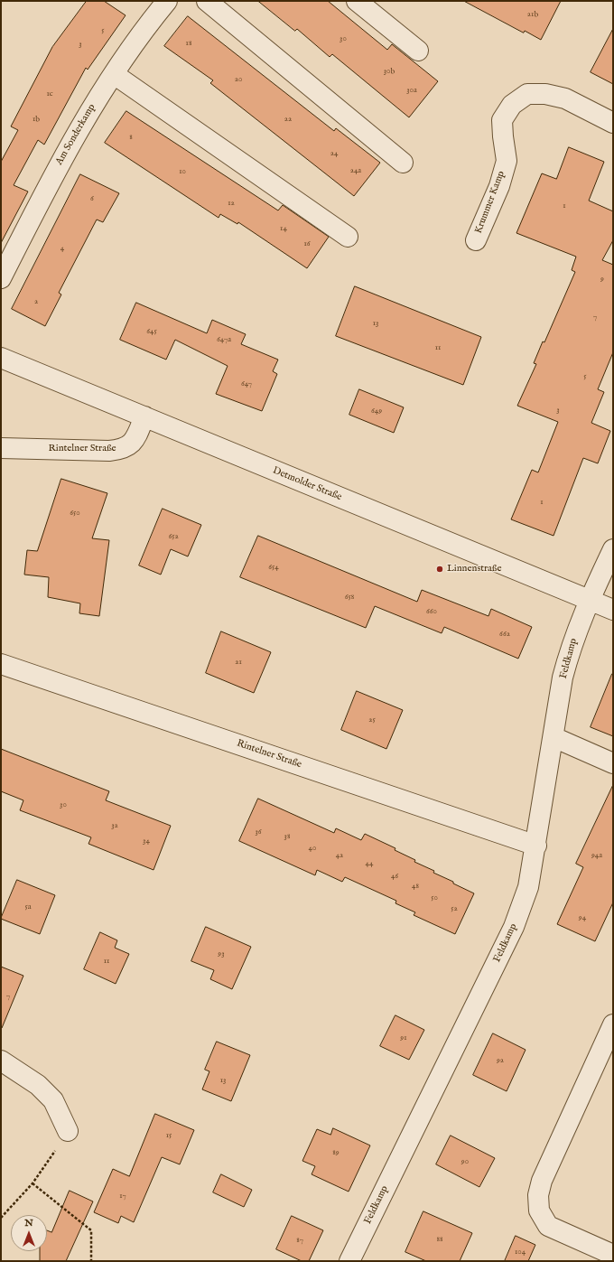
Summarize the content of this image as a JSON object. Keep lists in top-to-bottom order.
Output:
{
  "streets": {
    "street": [
      "Am Sonderkamp",
      "Krummer Kamp",
      "Rintelner Straße",
      "Detmolder Straße",
      "Feldkamp"
    ]
  },
  "crossings": [
    ["Rintelner Straße", "Detmolder Straße"],
    ["Rintelner Straße", "Feldkamp"],
    ["Detmolder Straße", "Feldkamp"]
  ],
  "places": ["Linnenstraße"],
  "house_numbers": [
    "21b",
    "5",
    "30",
    "18",
    "3",
    "30b",
    "20",
    "30a",
    "1c",
    "1b",
    "22",
    "8",
    "24",
    "24a",
    "10",
    "6",
    "12",
    "1",
    "14",
    "16",
    "4",
    "9",
    "2",
    "7",
    "13",
    "645",
    "647a",
    "11",
    "5",
    "647",
    "3",
    "649",
    "1",
    "650",
    "652",
    "654",
    "658",
    "660",
    "662",
    "21",
    "25",
    "30",
    "32",
    "36",
    "38",
    "34",
    "40",
    "42",
    "94a",
    "44",
    "46",
    "48",
    "50",
    "5a",
    "52",
    "94",
    "93",
    "11",
    "7",
    "91",
    "92",
    "13",
    "15",
    "89",
    "90",
    "17",
    "88",
    "87",
    "104"
  ],
  "north": "top"
}
